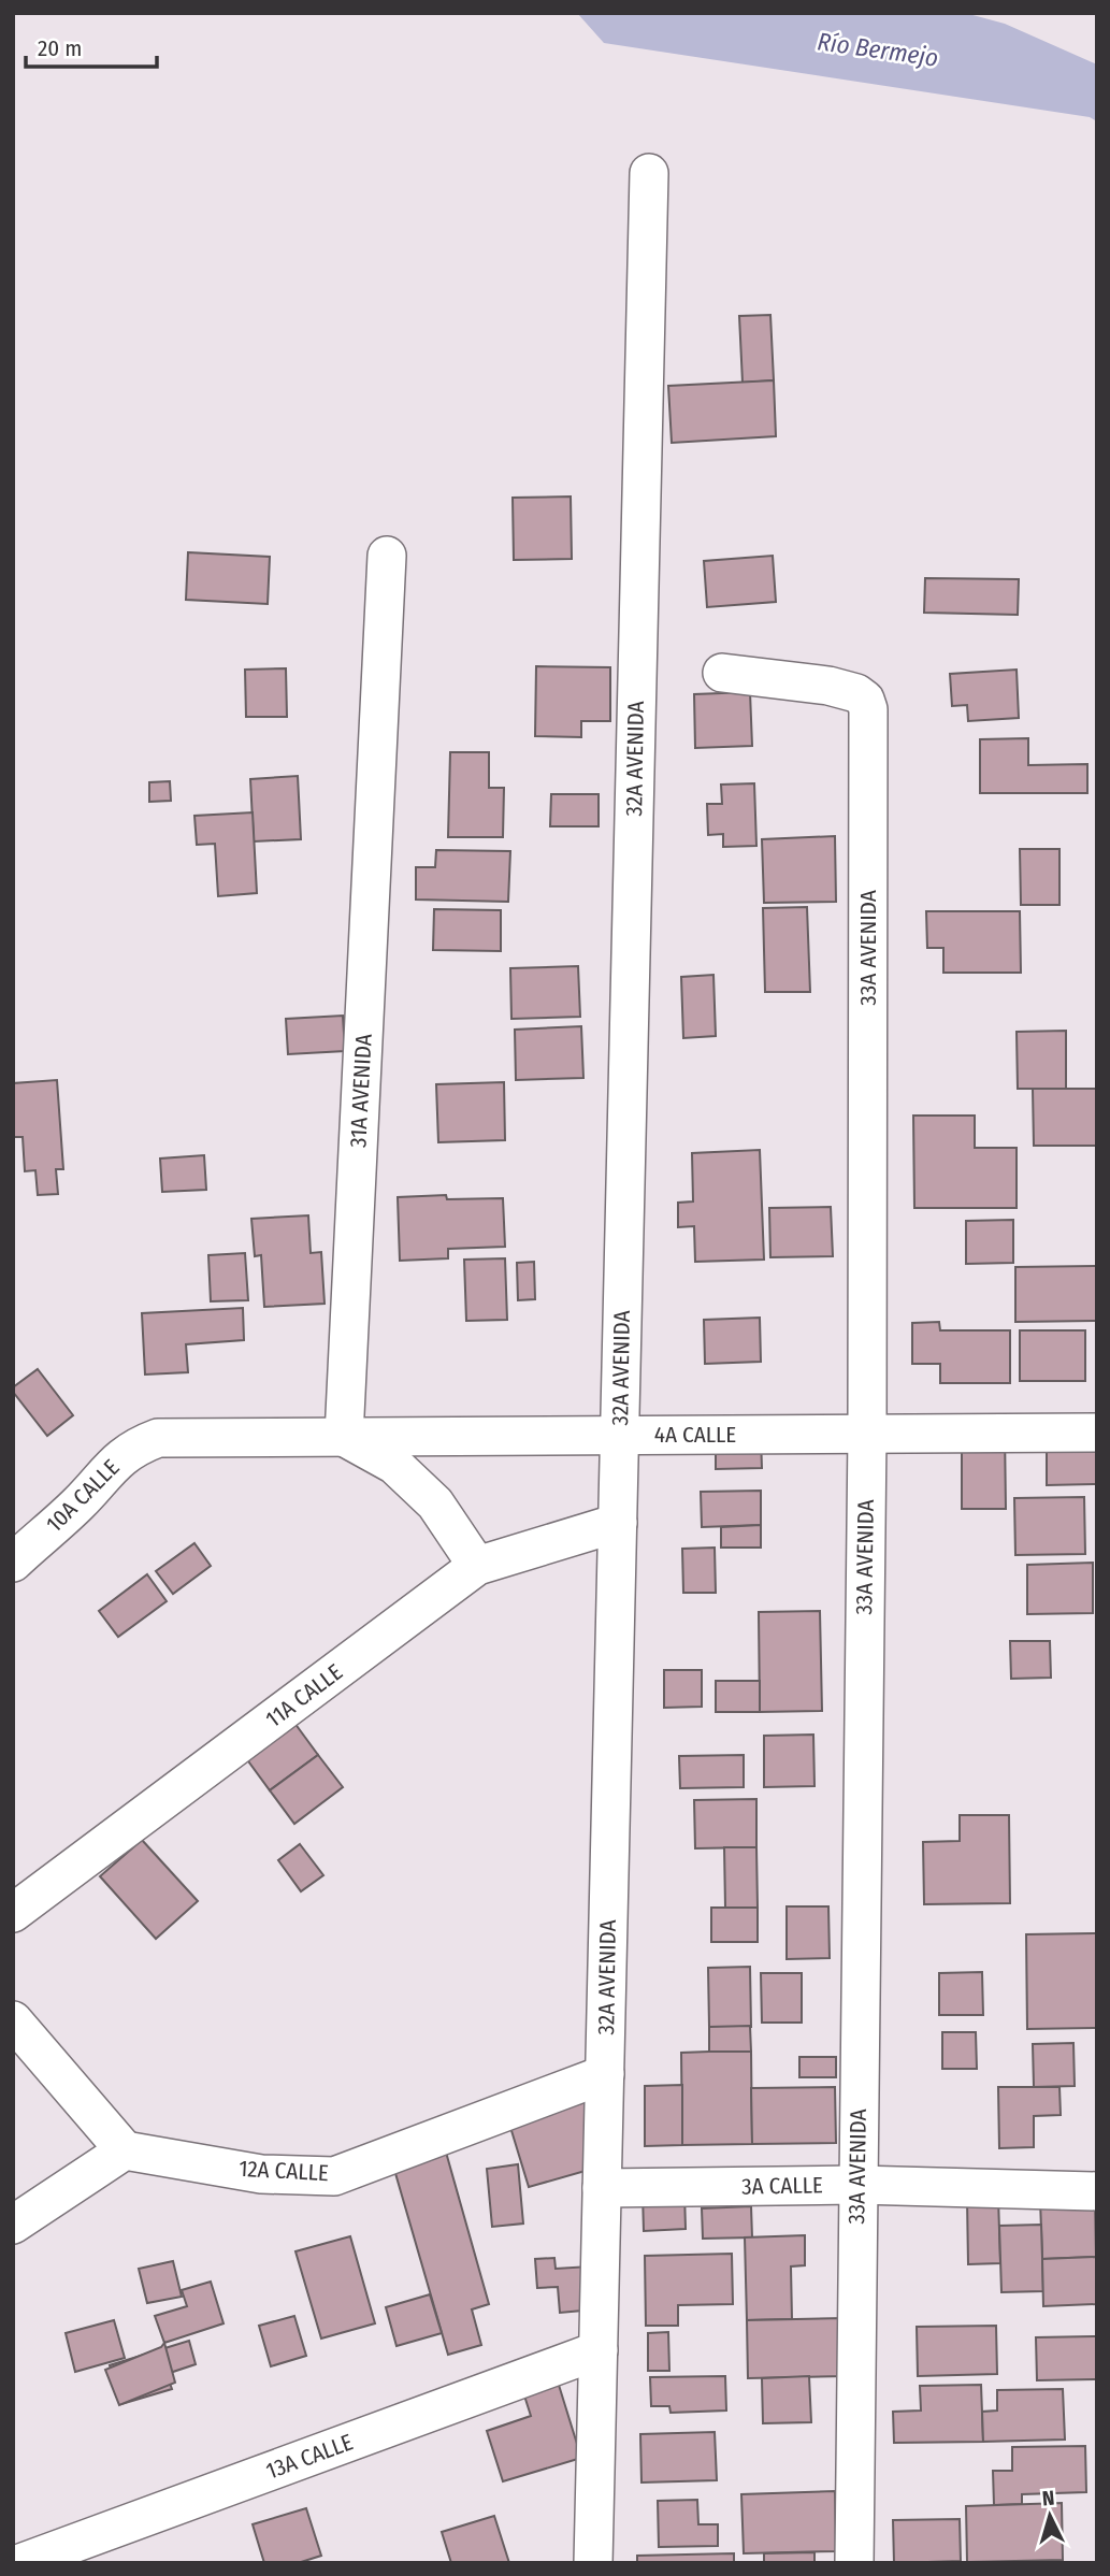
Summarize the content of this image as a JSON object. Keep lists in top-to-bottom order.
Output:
{
  "streets": {
    "street": [
      "32A AVENIDA",
      "33A AVENIDA",
      "31A AVENIDA",
      "4A CALLE",
      "10A CALLE",
      "11A CALLE",
      "12A CALLE",
      "3A CALLE",
      "13A CALLE"
    ]
  },
  "crossings": [
    ["32A AVENIDA", "4A CALLE"],
    ["32A AVENIDA", "11A CALLE"],
    ["32A AVENIDA", "12A CALLE"],
    ["32A AVENIDA", "3A CALLE"],
    ["32A AVENIDA", "13A CALLE"],
    ["33A AVENIDA", "4A CALLE"],
    ["33A AVENIDA", "3A CALLE"],
    ["31A AVENIDA", "4A CALLE"],
    ["4A CALLE", "10A CALLE"]
  ],
  "water": ["Río Bermejo"],
  "scale_bar": "20 m",
  "north": "top"
}
